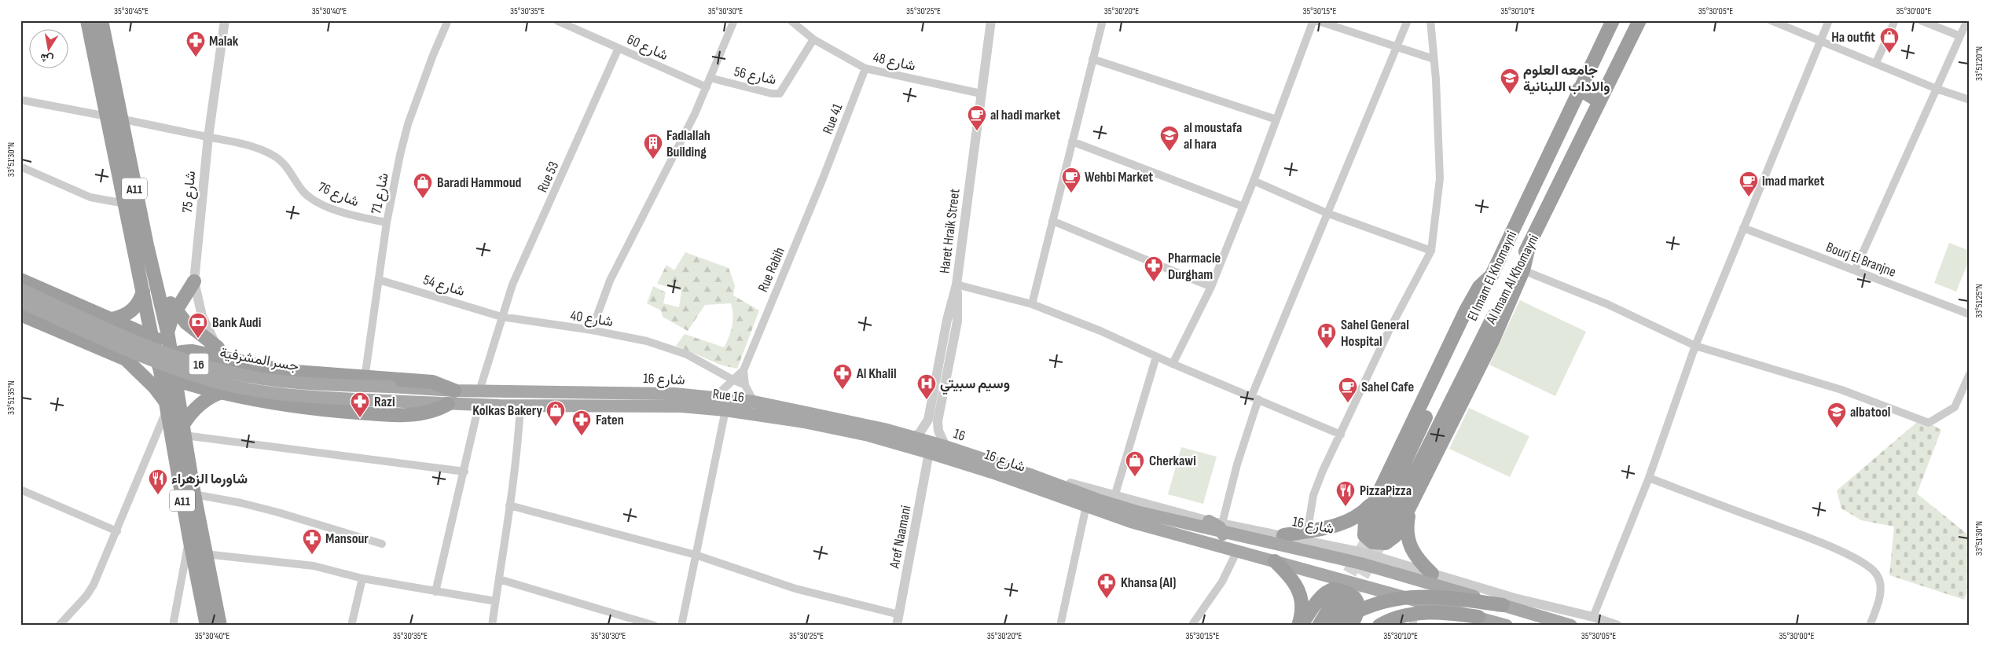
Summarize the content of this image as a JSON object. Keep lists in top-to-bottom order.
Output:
{
  "streets": {
    "highway": ["A11", "El Imam El Khomayni", "Al Imam Al Khomayni"],
    "main road": [
      "جسر المشرفية",
      "16",
      "شارع 16",
      "Rue 16"
    ],
    "street": [
      "شارع 60",
      "شارع 48",
      "شارع 56",
      "Rue 41",
      "Rue 53",
      "شارع 75",
      "شارع 71",
      "شارع 76",
      "Haret Hraik Street",
      "Bourj El Branjne",
      "Rue Rabih",
      "شارع 54",
      "شارع 40",
      "Aref Naamani"
    ]
  },
  "crossings": [
    ["شارع 60", "Rue 53"],
    ["شارع 48", "شارع 56"],
    ["شارع 48", "Rue 41"],
    ["شارع 48", "Haret Hraik Street"],
    ["Rue 41", "Rue Rabih"],
    ["Rue 53", "شارع 54"],
    ["Rue 53", "شارع 40"],
    ["A11", "شارع 76"],
    ["شارع 75", "شارع 76"],
    ["شارع 71", "شارع 76"],
    ["شارع 71", "شارع 54"],
    ["Rue Rabih", "شارع 40"],
    ["Rue Rabih", "شارع 16"],
    ["El Imam El Khomayni", "Al Imam Al Khomayni"],
    ["شارع 54", "شارع 40"],
    ["جسر المشرفية", "شارع 16"],
    ["16", "شارع 16"],
    ["16", "Rue 16"],
    ["16", "Aref Naamani"],
    ["شارع 16", "Rue 16"],
    ["شارع 16", "Aref Naamani"],
    ["Rue 16", "Aref Naamani"]
  ],
  "places": {
    "shop": [
      "Ha outfit",
      "Baradi Hammoud",
      "Kolkas Bakery",
      "Cherkawi"
    ],
    "pharmacy": [
      "Malak",
      "Pharmacie Durgham",
      "Al Khalil",
      "Razi",
      "Faten",
      "Mansour",
      "Khansa (Al)"
    ],
    "school or university": ["جامعه العلوم والاداب اللبنانية", "al moustafa al hara", "albatool"],
    "cafe": [
      "al hadi market",
      "Wehbi Market",
      "imad market",
      "Sahel Cafe"
    ],
    "building": ["Fadlallah Building"],
    "bank": ["Bank Audi"],
    "hospital": ["Sahel General Hospital", "وسيم سبيتي"],
    "restaurant": ["شاورما الزهراء", "PizzaPizza"]
  },
  "north": "bottom",
  "coordinates": [
    "35°30'45\"E",
    "35°30'40\"E",
    "35°30'35\"E",
    "35°30'30\"E",
    "35°30'25\"E",
    "35°30'20\"E",
    "35°30'15\"E",
    "35°30'10\"E",
    "35°30'05\"E",
    "35°30'00\"E",
    "33°51'20\"N",
    "33°51'30\"N",
    "33°51'25\"N",
    "33°51'35\"N"
  ]
}
